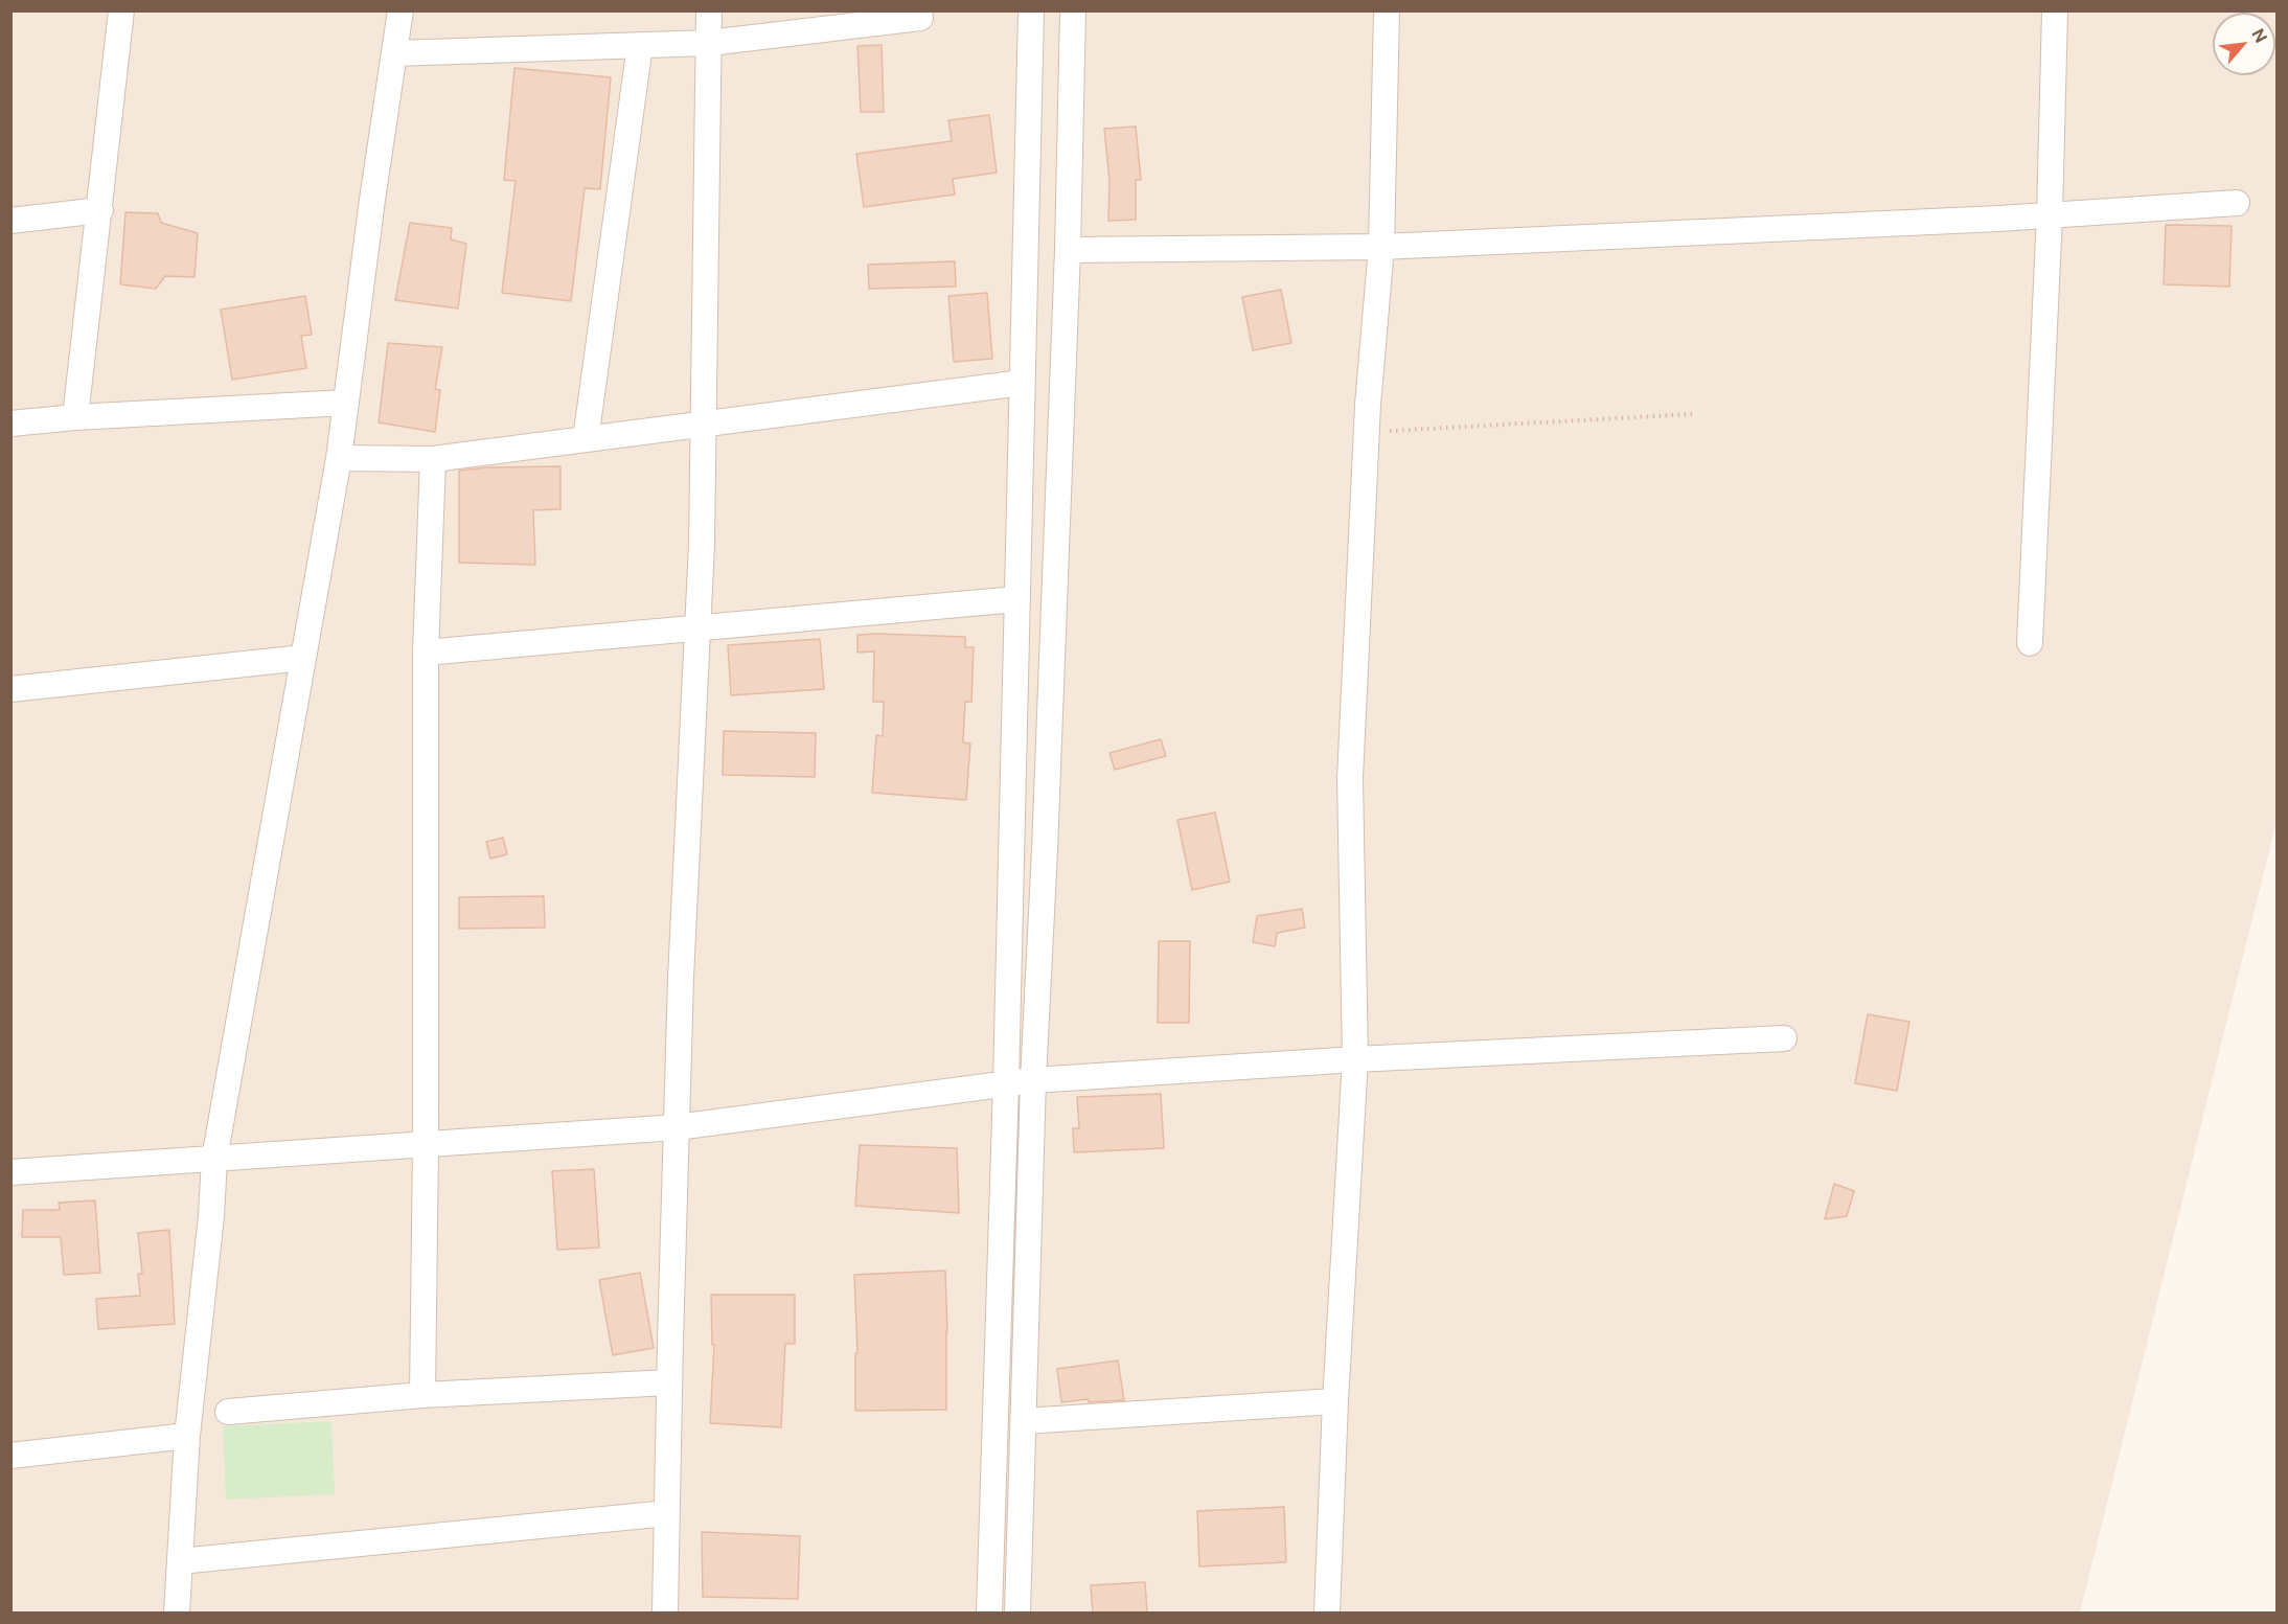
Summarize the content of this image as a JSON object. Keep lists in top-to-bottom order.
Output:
{
  "north": "top right"
}
